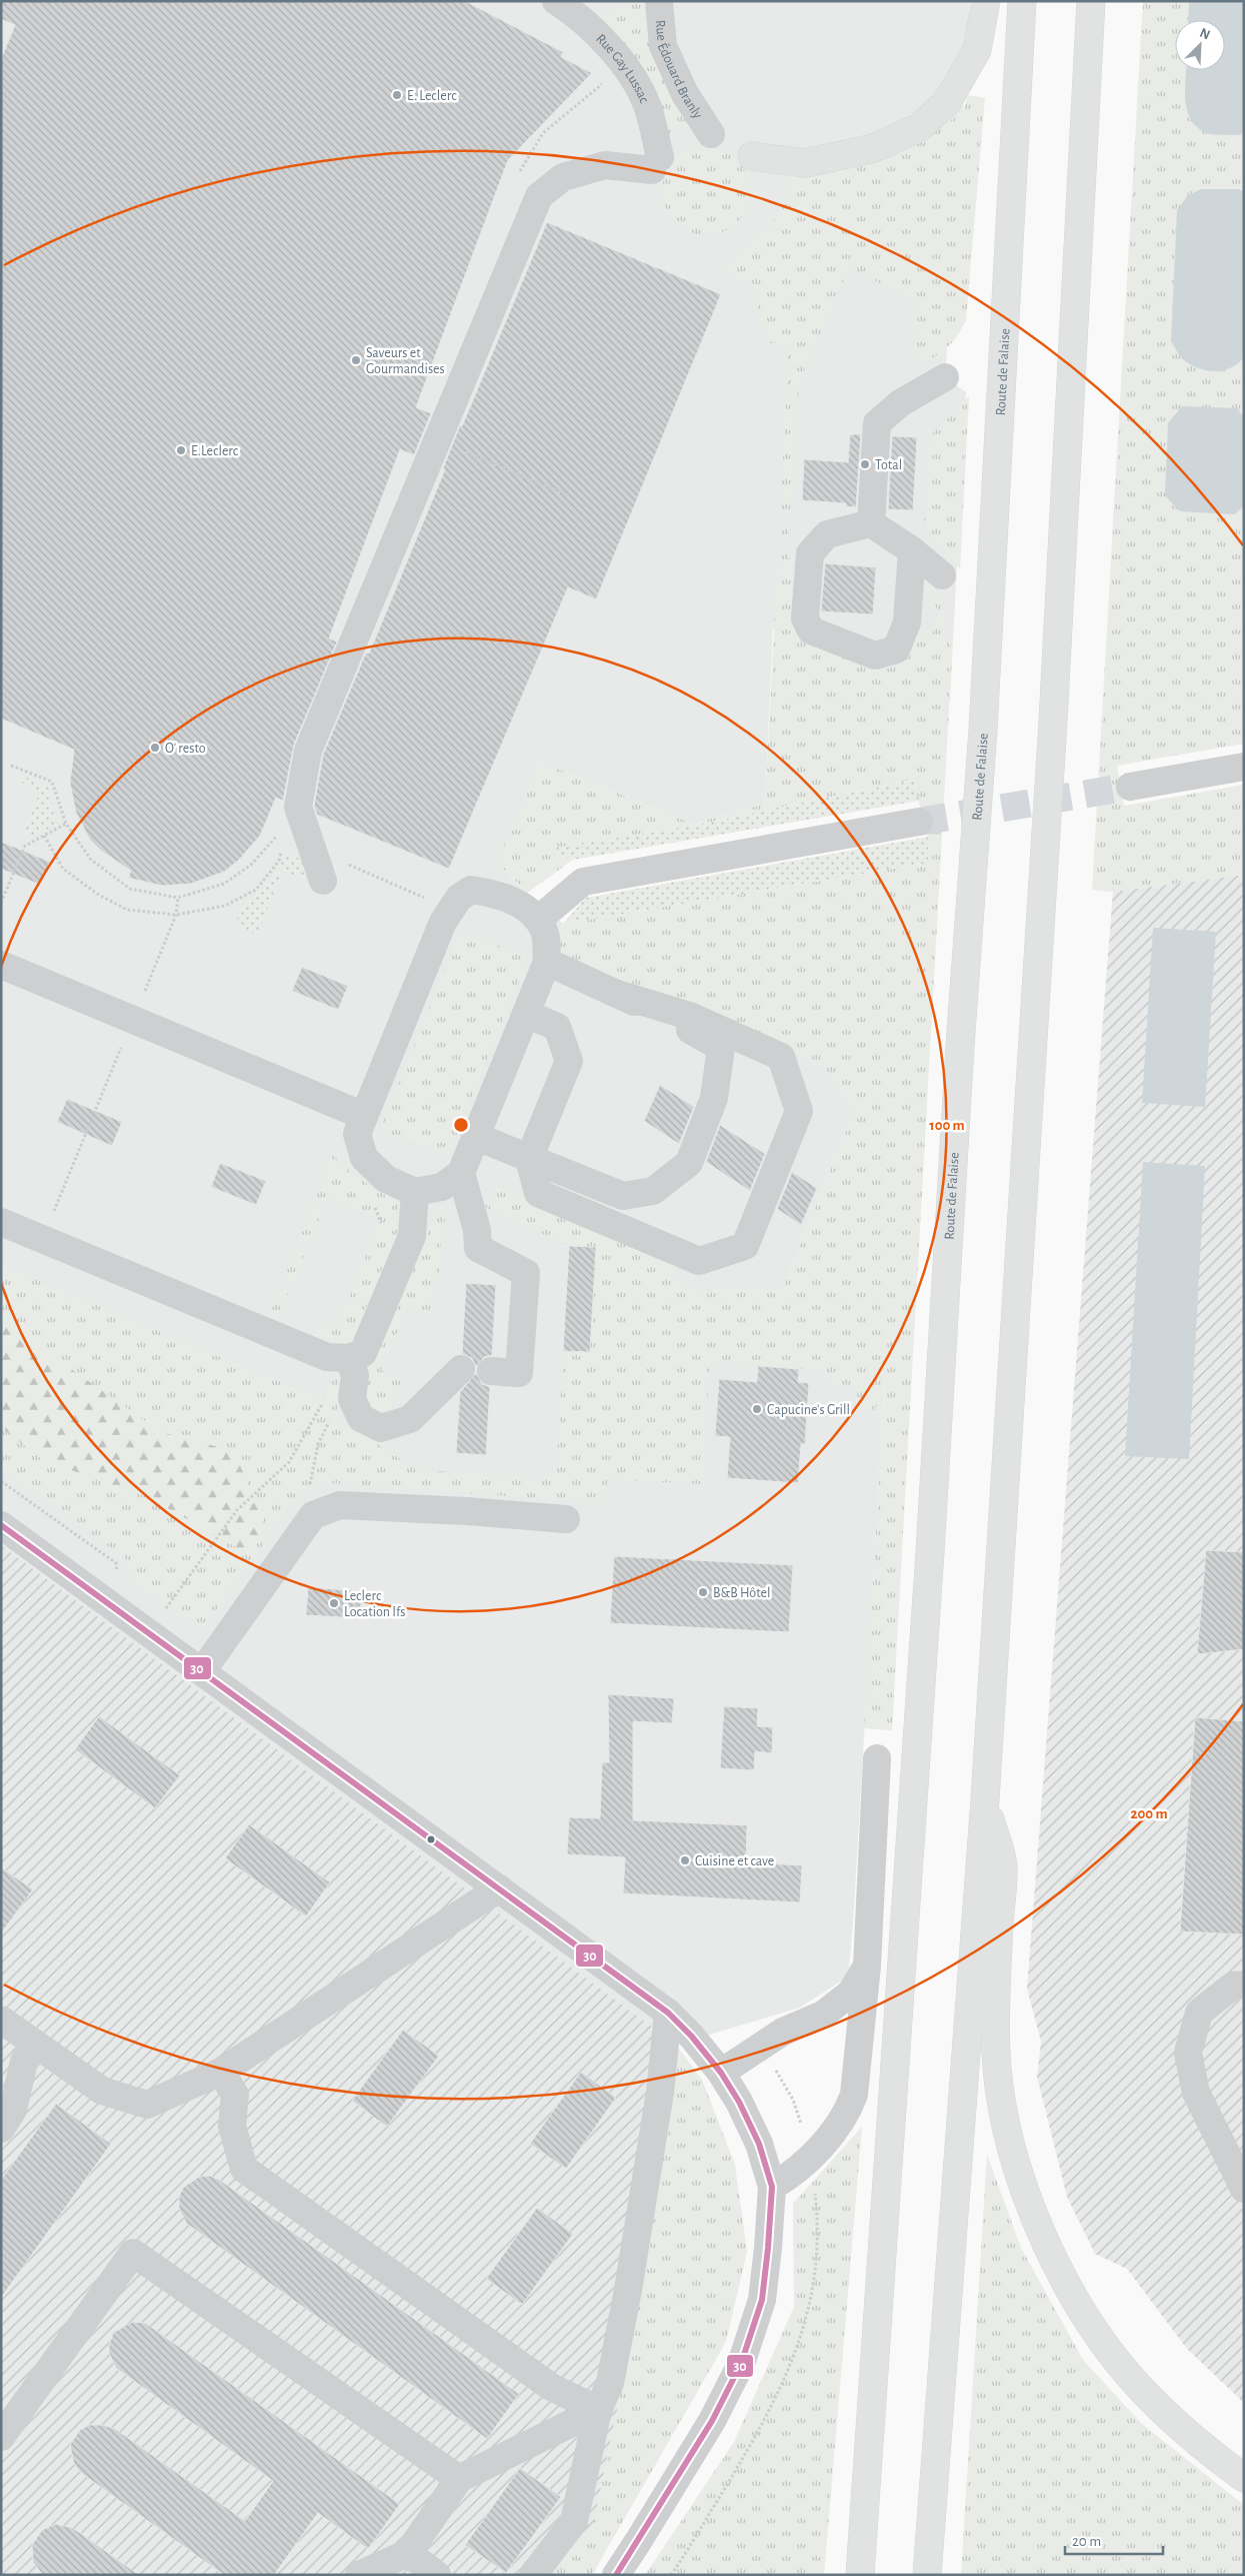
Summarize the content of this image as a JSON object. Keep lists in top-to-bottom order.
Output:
{
  "streets": {
    "highway": ["Route de Falaise"],
    "street": ["Rue Édouard Branly", "Rue Gay Lussac"]
  },
  "places": [
    "E. Leclerc",
    "Saveurs et Gourmandises",
    "E.Leclerc",
    "Total",
    "O' resto",
    "Capucine's Grill",
    "B&B Hôtel",
    "Leclerc Location Ifs",
    "Cuisine et cave"
  ],
  "lines": ["transit line 30"],
  "scale_bar": "20 m",
  "north": "top right",
  "rings": ["100 m", "200 m"]
}
